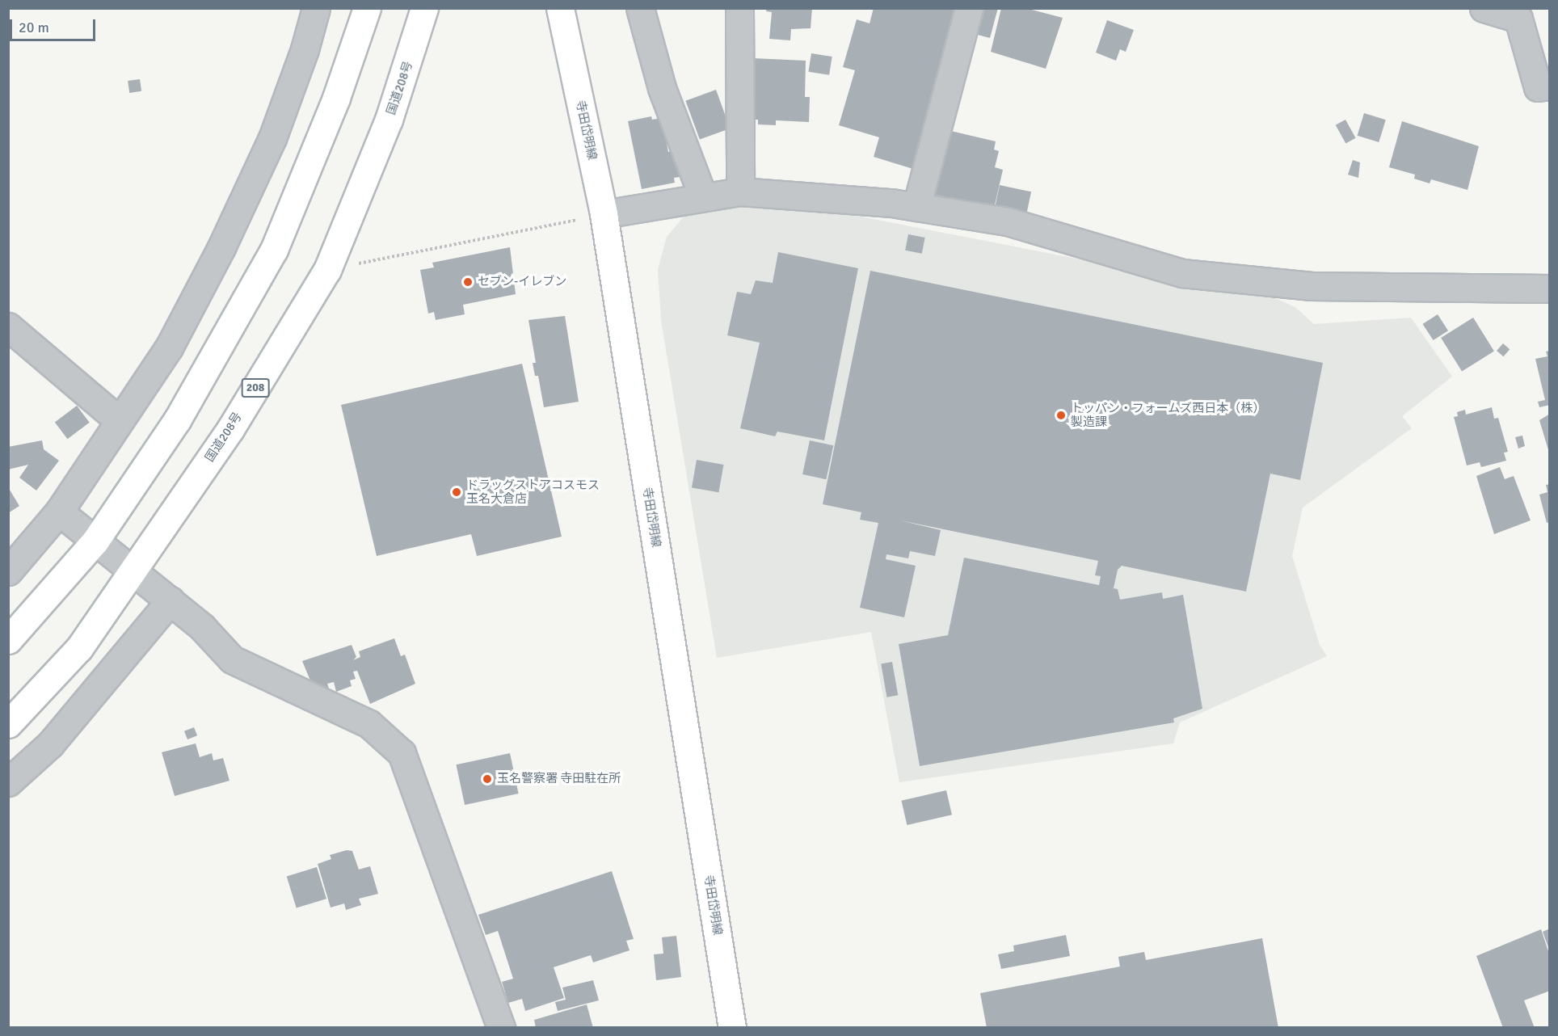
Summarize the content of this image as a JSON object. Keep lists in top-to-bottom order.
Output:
{
  "streets": {
    "main road": ["国道208号", "寺田岱明線", "208"]
  },
  "places": [
    "セブン-イレブン",
    "トッパン・フォームズ西日本（株） 製造課",
    "ドラッグストアコスモス 玉名大倉店",
    "玉名警察署 寺田駐在所"
  ],
  "scale_bar": "20 m"
}
